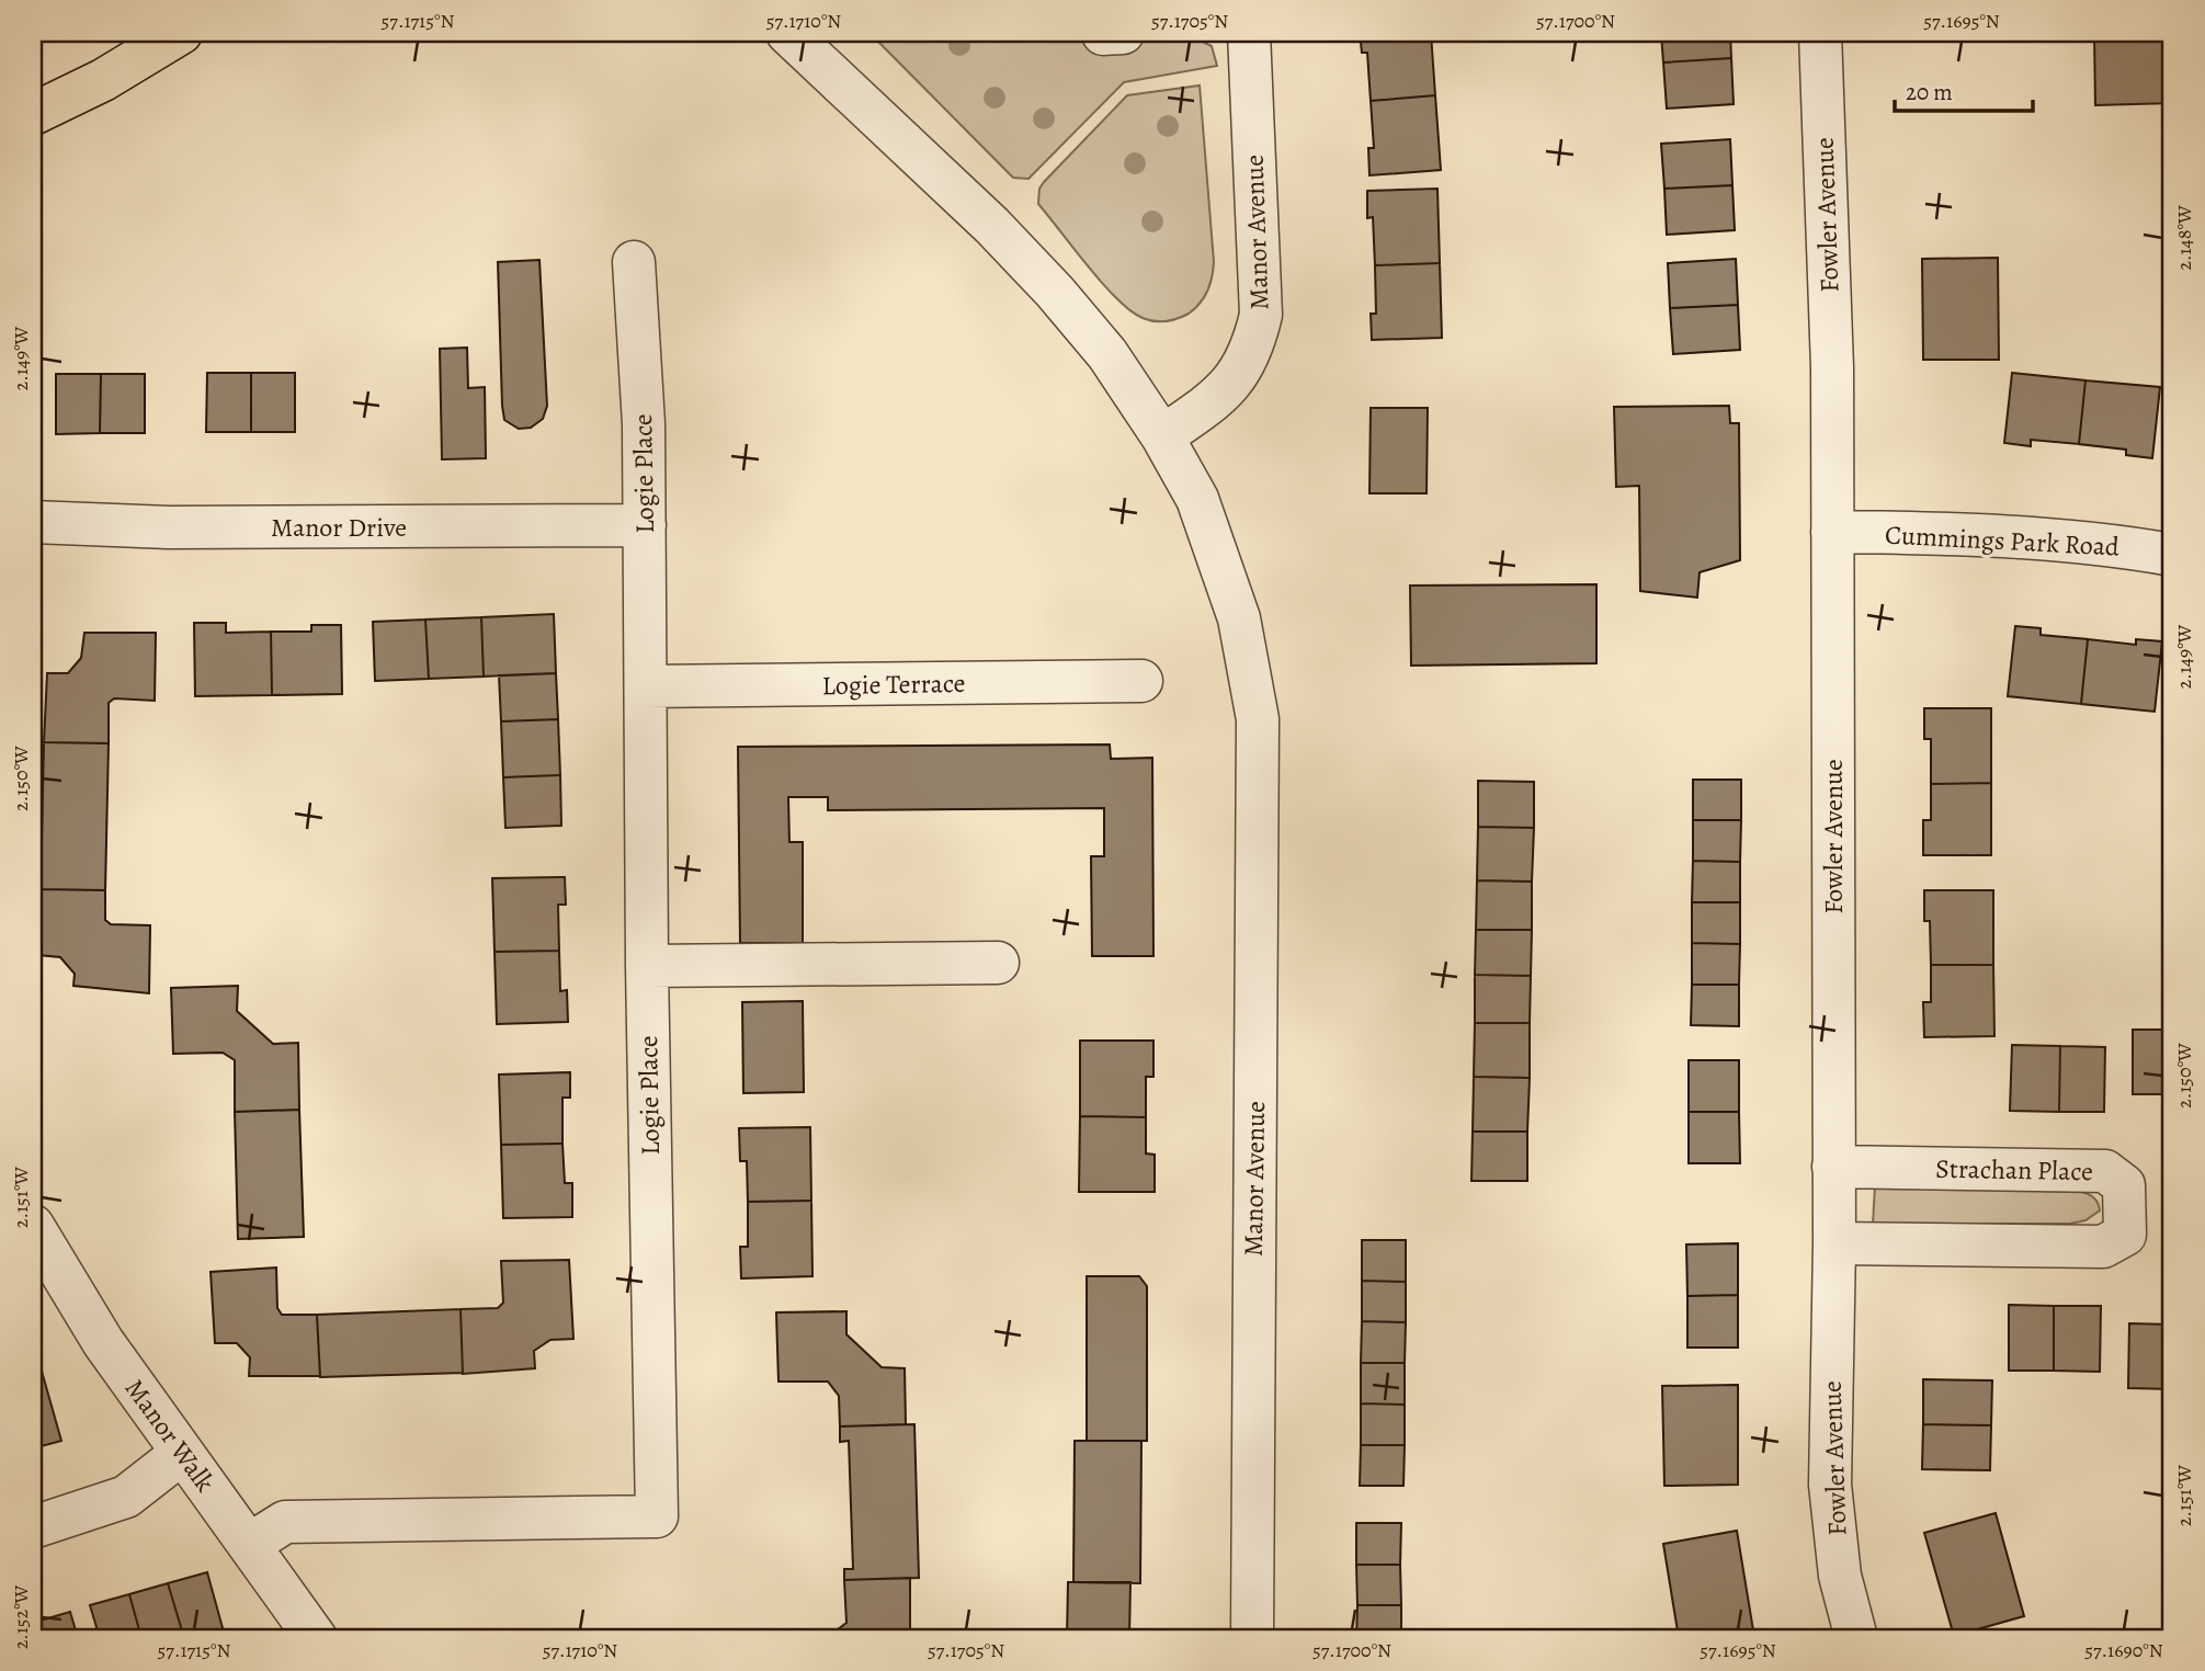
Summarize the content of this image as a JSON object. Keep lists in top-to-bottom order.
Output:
{
  "streets": {
    "street": [
      "Fowler Avenue",
      "Manor Avenue",
      "Logie Place",
      "Manor Drive",
      "Cummings Park Road",
      "Logie Terrace",
      "Strachan Place",
      "Manor Walk"
    ]
  },
  "crossings": [
    ["Fowler Avenue", "Cummings Park Road"],
    ["Fowler Avenue", "Strachan Place"],
    ["Logie Place", "Manor Drive"],
    ["Logie Place", "Logie Terrace"],
    ["Logie Place", "Manor Walk"]
  ],
  "scale_bar": "20 m",
  "coordinates": [
    "57.1715°N",
    "57.1710°N",
    "57.1705°N",
    "57.1700°N",
    "57.1695°N",
    "2.148°W",
    "2.149°W",
    "2.150°W",
    "2.151°W",
    "2.152°W",
    "57.1690°N"
  ]
}
